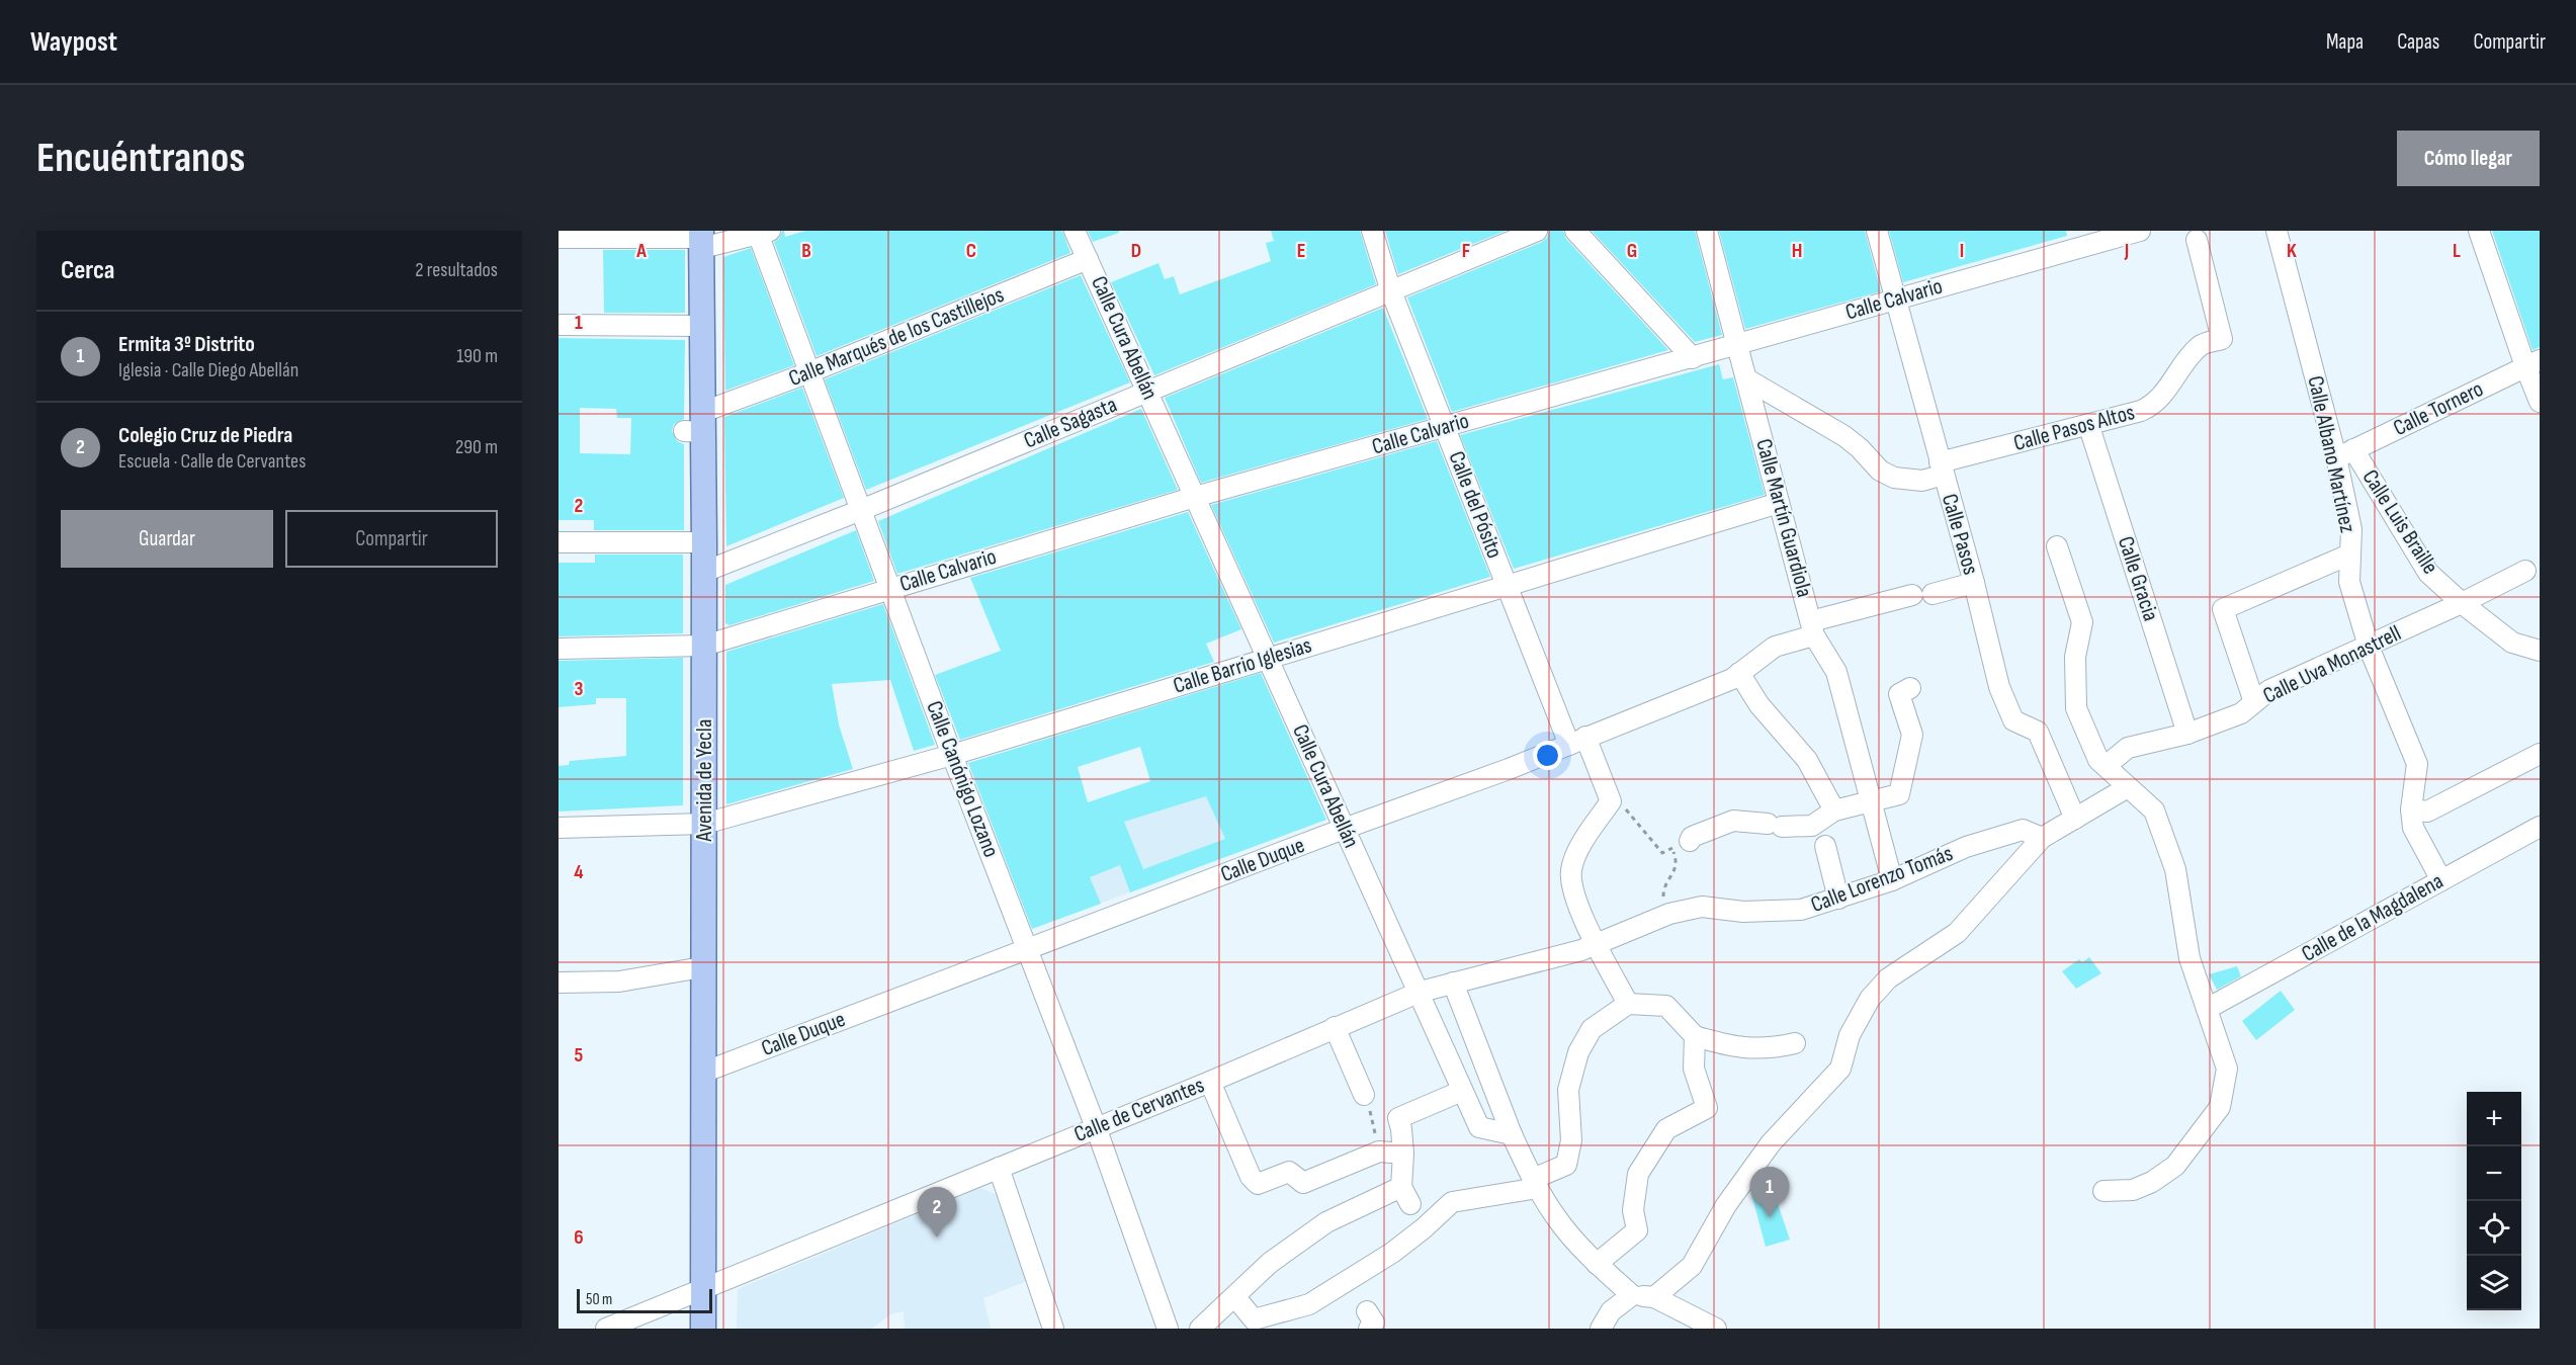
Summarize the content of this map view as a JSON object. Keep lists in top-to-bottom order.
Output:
{
  "streets": {
    "main road": ["Avenida de Yecla"],
    "street": [
      "Calle Calvario",
      "Calle Marqués de los Castillejos",
      "Calle Cura Abellán",
      "Calle Tornero",
      "Calle Sagasta",
      "Calle Pasos Altos",
      "Calle Albano Martínez",
      "Calle del Pósito",
      "Calle Martín Guardiola",
      "Calle Luis Braille",
      "Calle Pasos",
      "Calle Gracia",
      "Calle Uva Monastrell",
      "Calle Barrio Iglesias",
      "Calle Canónigo Lozano",
      "Calle Duque",
      "Calle Lorenzo Tomás",
      "Calle de la Magdalena",
      "Calle de Cervantes"
    ]
  },
  "crossings": [
    ["Calle Calvario", "Calle Cura Abellán"],
    ["Calle Calvario", "Calle del Pósito"],
    ["Calle Calvario", "Calle Martín Guardiola"],
    ["Calle Calvario", "Calle Pasos"],
    ["Calle Calvario", "Calle Canónigo Lozano"],
    ["Calle Calvario", "Avenida de Yecla"],
    ["Calle Marqués de los Castillejos", "Calle Cura Abellán"],
    ["Calle Marqués de los Castillejos", "Calle Canónigo Lozano"],
    ["Calle Marqués de los Castillejos", "Avenida de Yecla"],
    ["Calle Cura Abellán", "Calle Sagasta"],
    ["Calle Cura Abellán", "Calle Barrio Iglesias"],
    ["Calle Cura Abellán", "Calle Duque"],
    ["Calle Cura Abellán", "Calle de Cervantes"],
    ["Calle Tornero", "Calle Albano Martínez"],
    ["Calle Tornero", "Calle Luis Braille"],
    ["Calle Sagasta", "Calle del Pósito"],
    ["Calle Sagasta", "Calle Canónigo Lozano"],
    ["Calle Sagasta", "Avenida de Yecla"],
    ["Calle Pasos Altos", "Calle Martín Guardiola"],
    ["Calle Pasos Altos", "Calle Pasos"],
    ["Calle Pasos Altos", "Calle Gracia"],
    ["Calle Albano Martínez", "Calle Luis Braille"],
    ["Calle Albano Martínez", "Calle Uva Monastrell"],
    ["Calle Albano Martínez", "Calle de la Magdalena"],
    ["Calle del Pósito", "Calle Barrio Iglesias"],
    ["Calle del Pósito", "Calle Duque"],
    ["Calle Martín Guardiola", "Calle Barrio Iglesias"],
    ["Calle Martín Guardiola", "Calle Duque"],
    ["Calle Martín Guardiola", "Calle Lorenzo Tomás"],
    ["Calle Luis Braille", "Calle Uva Monastrell"],
    ["Calle Pasos", "Calle Duque"],
    ["Calle Gracia", "Calle Uva Monastrell"],
    ["Calle Barrio Iglesias", "Calle Canónigo Lozano"],
    ["Calle Barrio Iglesias", "Avenida de Yecla"],
    ["Calle Canónigo Lozano", "Calle Duque"],
    ["Calle Canónigo Lozano", "Calle de Cervantes"],
    ["Avenida de Yecla", "Calle Duque"],
    ["Avenida de Yecla", "Calle de Cervantes"],
    ["Calle Lorenzo Tomás", "Calle de Cervantes"]
  ],
  "scale_bar": "50 m",
  "page": {
    "header": "Waypost",
    "nav": ["Mapa", "Capas", "Compartir"],
    "buttons": [
      "Cómo llegar",
      ["Guardar", "Compartir"]
    ],
    "title": "Encuéntranos",
    "heading": ["Cerca", "2 resultados"],
    "list": [
      {
        "mark": "1",
        "name": "Ermita 3º Distrito",
        "note": "Iglesia · Calle Diego Abellán",
        "value": "190 m"
      },
      {
        "mark": "2",
        "name": "Colegio Cruz de Piedra",
        "note": "Escuela · Calle de Cervantes",
        "value": "290 m"
      }
    ],
    "map_buttons": ["+", "−"],
    "pins": ["1", "2"],
    "scale": "50 m"
  },
  "grid": {
    "columns": [
      "A",
      "B",
      "C",
      "D",
      "E",
      "F",
      "G",
      "H",
      "I",
      "J",
      "K",
      "L"
    ],
    "rows": [
      "1",
      "2",
      "3",
      "4",
      "5",
      "6"
    ]
  }
}
